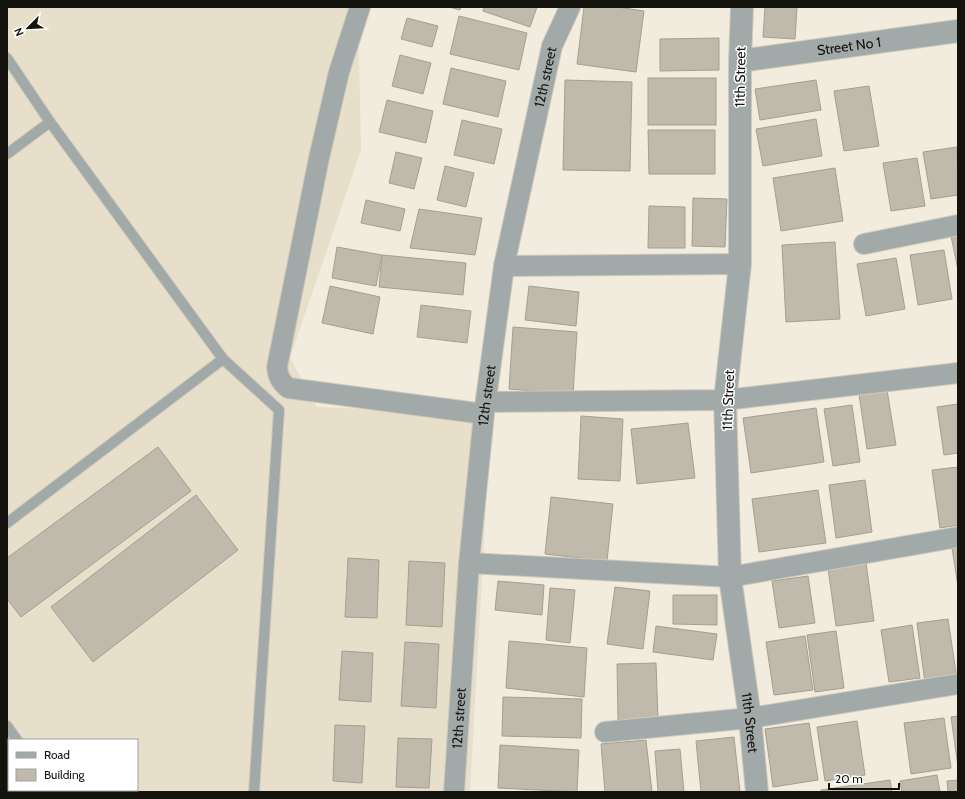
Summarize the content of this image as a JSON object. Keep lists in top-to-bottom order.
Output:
{
  "streets": {
    "street": ["Street No 1", "12th street", "11th Street"]
  },
  "crossings": [
    ["Street No 1", "11th Street"]
  ],
  "legend": ["Road", "Building"],
  "scale_bar": "20 m",
  "north": "bottom left"
}
